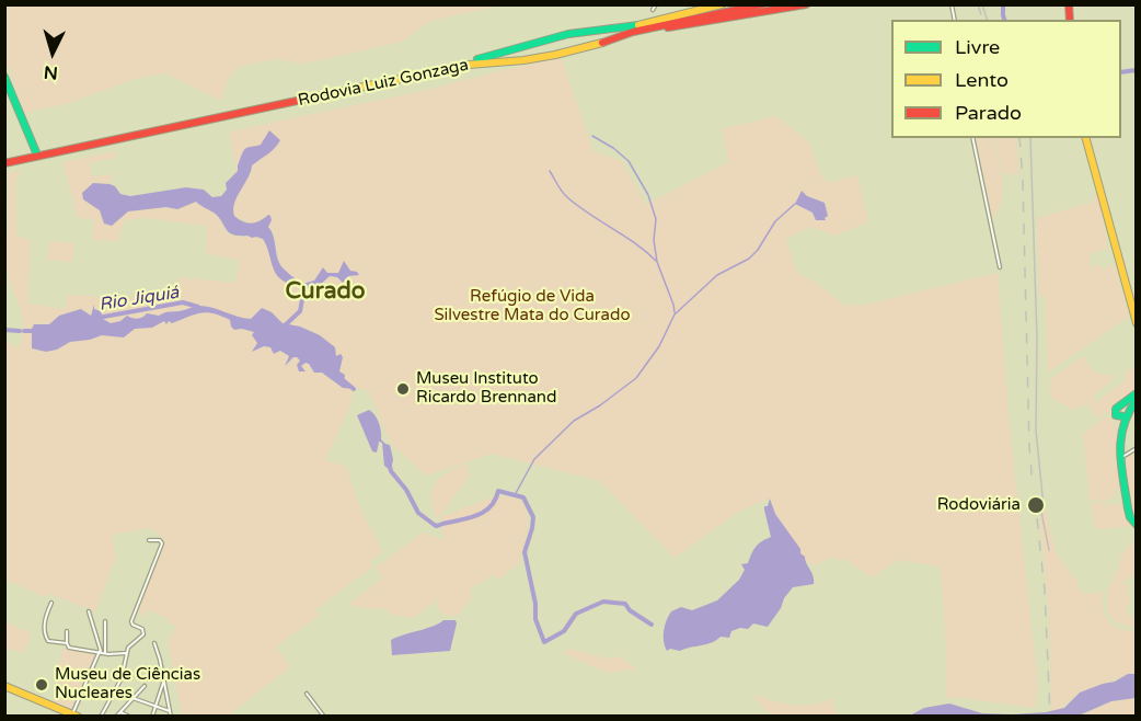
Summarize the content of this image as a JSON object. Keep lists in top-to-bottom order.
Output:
{
  "streets": {
    "main road": ["Rodovia Luiz Gonzaga"]
  },
  "districts": ["Curado"],
  "water": ["Rio Jiquiá"],
  "parks": ["Refúgio de Vida Silvestre Mata do Curado"],
  "places": ["Museu Instituto Ricardo Brennand", "Rodoviária", "Museu de Ciências Nucleares"],
  "legend": ["Livre", "Lento", "Parado"],
  "north": "bottom"
}
